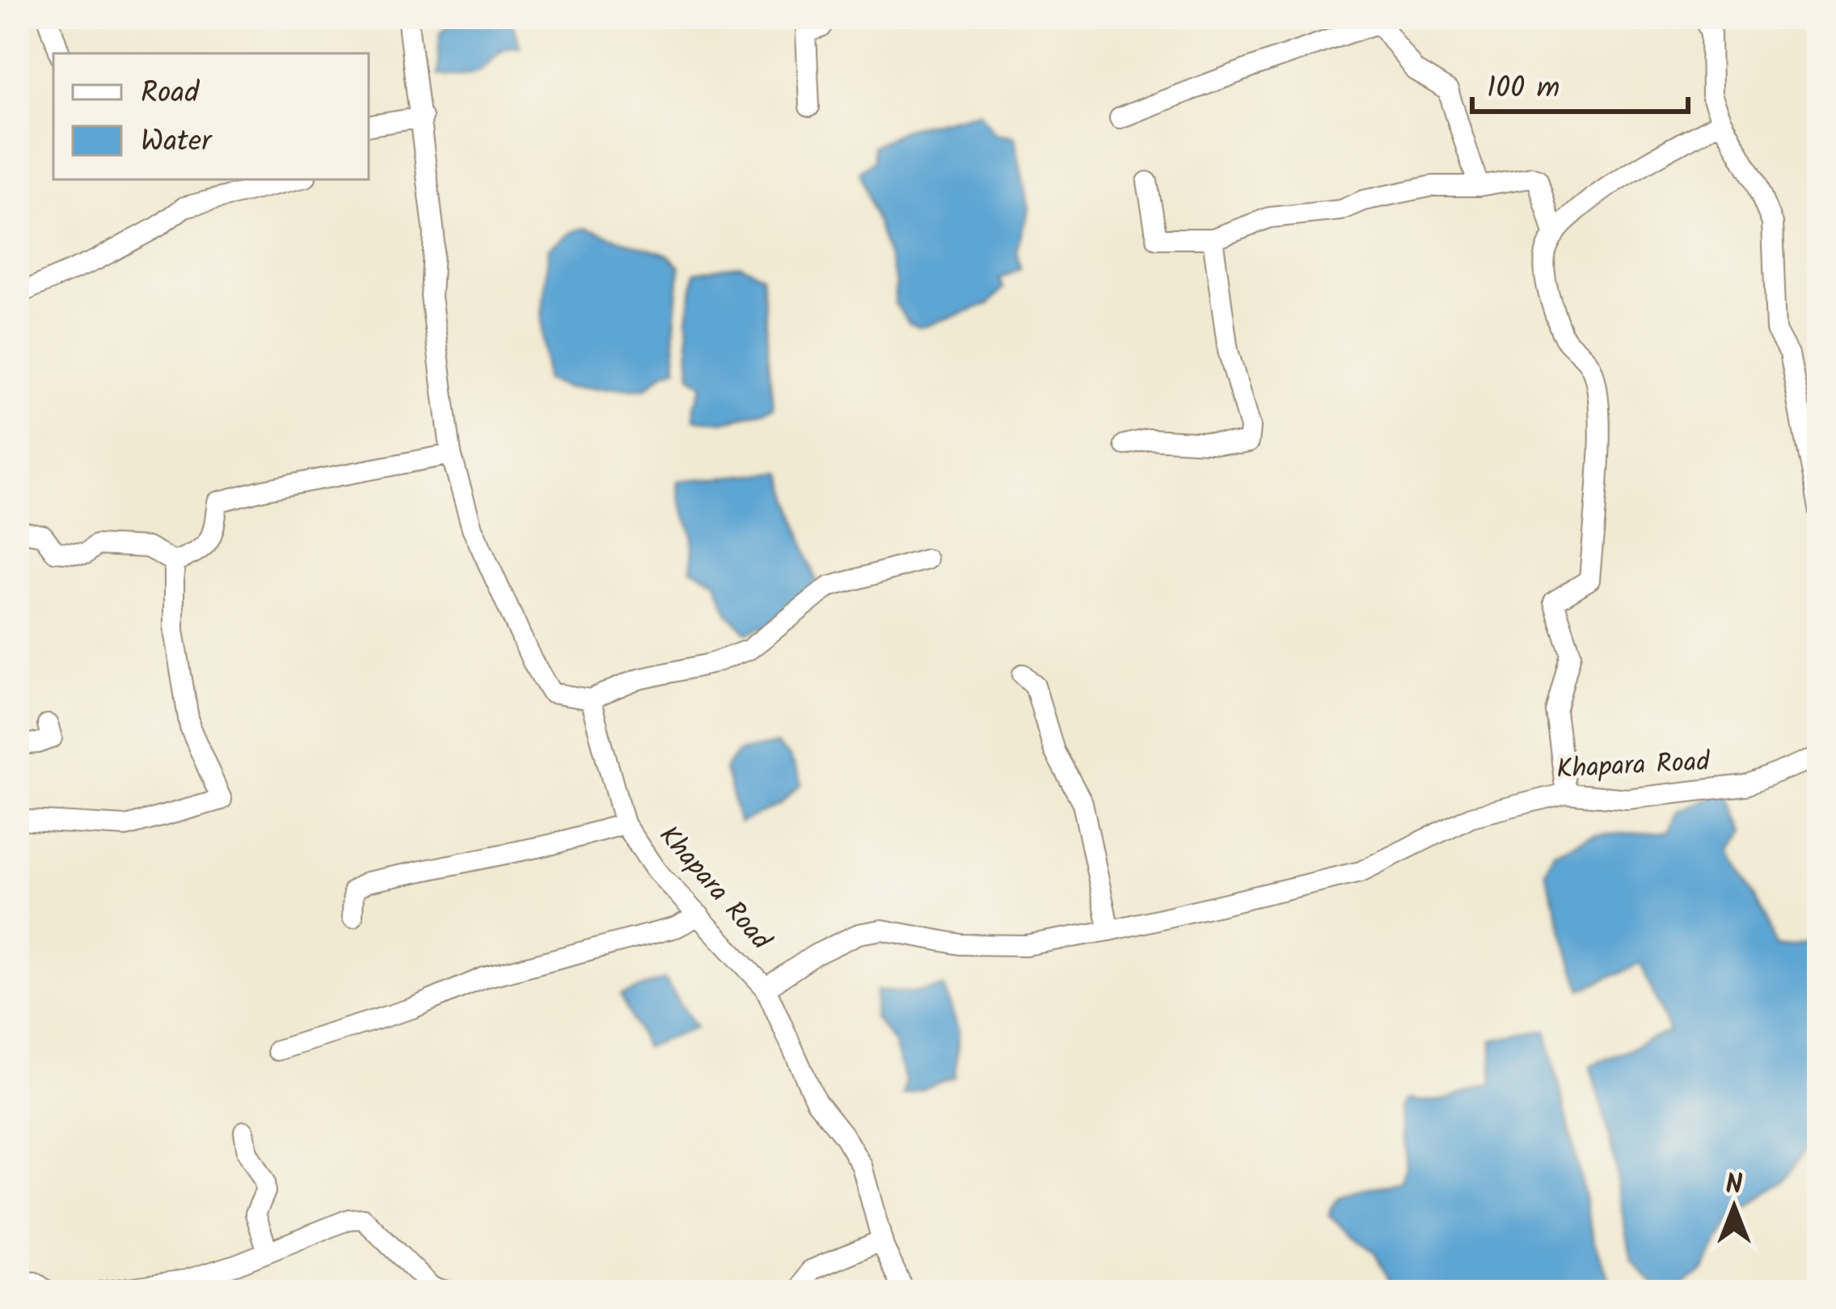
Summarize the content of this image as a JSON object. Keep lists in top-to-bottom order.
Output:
{
  "streets": {
    "street": ["Khapara Road"]
  },
  "legend": ["Road", "Water"],
  "scale_bar": "100 m",
  "north": "top"
}
